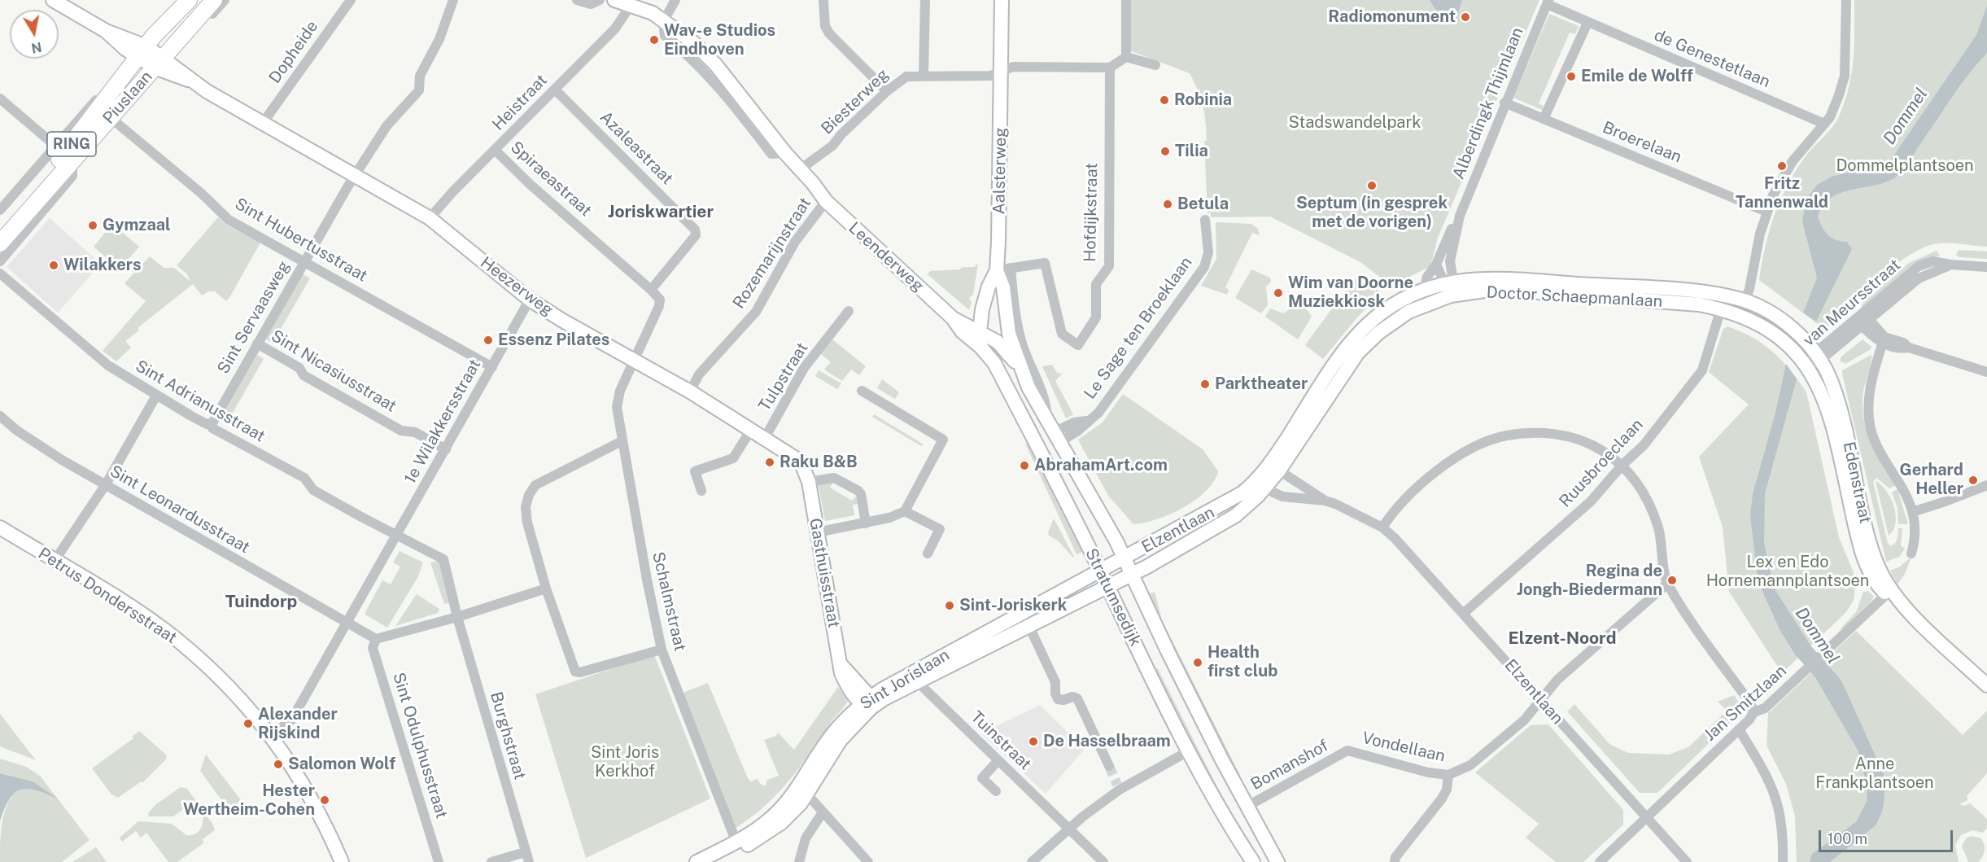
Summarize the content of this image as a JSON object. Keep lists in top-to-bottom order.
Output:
{
  "streets": {
    "main road": [
      "Piuslaan",
      "RING",
      "Aalsterweg",
      "Leenderweg",
      "Heezerweg",
      "Doctor Schaepmanlaan",
      "Edenstraat",
      "Elzentlaan",
      "Gasthuisstraat",
      "Petrus Dondersstraat",
      "Stratumsedijk",
      "Sint Jorislaan"
    ],
    "street": [
      "Dopheide",
      "de Genestetlaan",
      "Biesterweg",
      "Heistraat",
      "Alberdingk Thijmlaan",
      "Broerelaan",
      "Azaleastraat",
      "Spiraeastraat",
      "Hofdijkstraat",
      "Sint Hubertusstraat",
      "Rozemarijnstraat",
      "van Meursstraat",
      "Sint Servaasweg",
      "Le Sage ten Broeklaan",
      "Sint Nicasiusstraat",
      "Tulpstraat",
      "Sint Adrianusstraat",
      "1e Wilakkersstraat",
      "Ruusbroeclaan",
      "Sint Leonardusstraat",
      "Schalmstraat",
      "Jan Smitzlaan",
      "Burghstraat",
      "Tuinstraat",
      "Sint Odulphusstraat",
      "Vondellaan",
      "Bomanshof"
    ]
  },
  "crossings": [
    ["Dopheide", "Heezerweg"],
    ["de Genestetlaan", "Alberdingk Thijmlaan"],
    ["Piuslaan", "Sint Hubertusstraat"],
    ["Piuslaan", "Heezerweg"],
    ["Biesterweg", "Aalsterweg"],
    ["Biesterweg", "Hofdijkstraat"],
    ["Biesterweg", "Leenderweg"],
    ["Heistraat", "Azaleastraat"],
    ["Heistraat", "Spiraeastraat"],
    ["Heistraat", "Leenderweg"],
    ["Heistraat", "Heezerweg"],
    ["Alberdingk Thijmlaan", "Broerelaan"],
    ["Alberdingk Thijmlaan", "Doctor Schaepmanlaan"],
    ["Azaleastraat", "Spiraeastraat"],
    ["Azaleastraat", "Schalmstraat"],
    ["Aalsterweg", "Leenderweg"],
    ["Aalsterweg", "Stratumsedijk"],
    ["Spiraeastraat", "Schalmstraat"],
    ["Sint Hubertusstraat", "Sint Servaasweg"],
    ["Sint Hubertusstraat", "1e Wilakkersstraat"],
    ["Rozemarijnstraat", "Leenderweg"],
    ["Rozemarijnstraat", "Heezerweg"],
    ["Leenderweg", "Stratumsedijk"],
    ["Heezerweg", "Sint Servaasweg"],
    ["Heezerweg", "Tulpstraat"],
    ["Heezerweg", "1e Wilakkersstraat"],
    ["Heezerweg", "Gasthuisstraat"],
    ["Heezerweg", "Schalmstraat"],
    ["Doctor Schaepmanlaan", "van Meursstraat"],
    ["Doctor Schaepmanlaan", "Ruusbroeclaan"],
    ["Doctor Schaepmanlaan", "Edenstraat"],
    ["Doctor Schaepmanlaan", "Elzentlaan"],
    ["van Meursstraat", "Edenstraat"],
    ["Sint Servaasweg", "Sint Nicasiusstraat"],
    ["Sint Servaasweg", "Sint Adrianusstraat"],
    ["Le Sage ten Broeklaan", "Stratumsedijk"],
    ["Sint Nicasiusstraat", "1e Wilakkersstraat"],
    ["Sint Adrianusstraat", "1e Wilakkersstraat"],
    ["Sint Adrianusstraat", "Burghstraat"],
    ["1e Wilakkersstraat", "Sint Leonardusstraat"],
    ["1e Wilakkersstraat", "Petrus Dondersstraat"],
    ["Ruusbroeclaan", "Elzentlaan"],
    ["Edenstraat", "Jan Smitzlaan"],
    ["Sint Leonardusstraat", "Sint Odulphusstraat"],
    ["Elzentlaan", "Stratumsedijk"],
    ["Elzentlaan", "Sint Jorislaan"],
    ["Elzentlaan", "Jan Smitzlaan"],
    ["Elzentlaan", "Vondellaan"],
    ["Gasthuisstraat", "Sint Jorislaan"],
    ["Stratumsedijk", "Sint Jorislaan"],
    ["Stratumsedijk", "Bomanshof"],
    ["Schalmstraat", "Sint Jorislaan"],
    ["Sint Jorislaan", "Tuinstraat"],
    ["Vondellaan", "Bomanshof"]
  ],
  "districts": ["Joriskwartier", "Tuindorp", "Elzent-Noord"],
  "water": ["Dommel"],
  "parks": [
    "Stadswandelpark",
    "Dommelplantsoen",
    "Lex en Edo Hornemannplantsoen",
    "Sint Joris Kerkhof",
    "Anne Frankplantsoen"
  ],
  "places": [
    "Radiomonument",
    "Wav-e Studios Eindhoven",
    "Emile de Wolff",
    "Robinia",
    "Tilia",
    "Fritz Tannenwald",
    "Septum (in gesprek met de vorigen)",
    "Betula",
    "Gymzaal",
    "Wilakkers",
    "Wim van Doorne Muziekkiosk",
    "Essenz Pilates",
    "Parktheater",
    "Raku B&B",
    "AbrahamArt.com",
    "Gerhard Heller",
    "Regina de Jongh-Biedermann",
    "Sint-Joriskerk",
    "Health first club",
    "Alexander Rijskind",
    "De Hasselbraam",
    "Salomon Wolf",
    "Hester Wertheim-Cohen"
  ],
  "scale_bar": "100 m",
  "north": "bottom"
}
